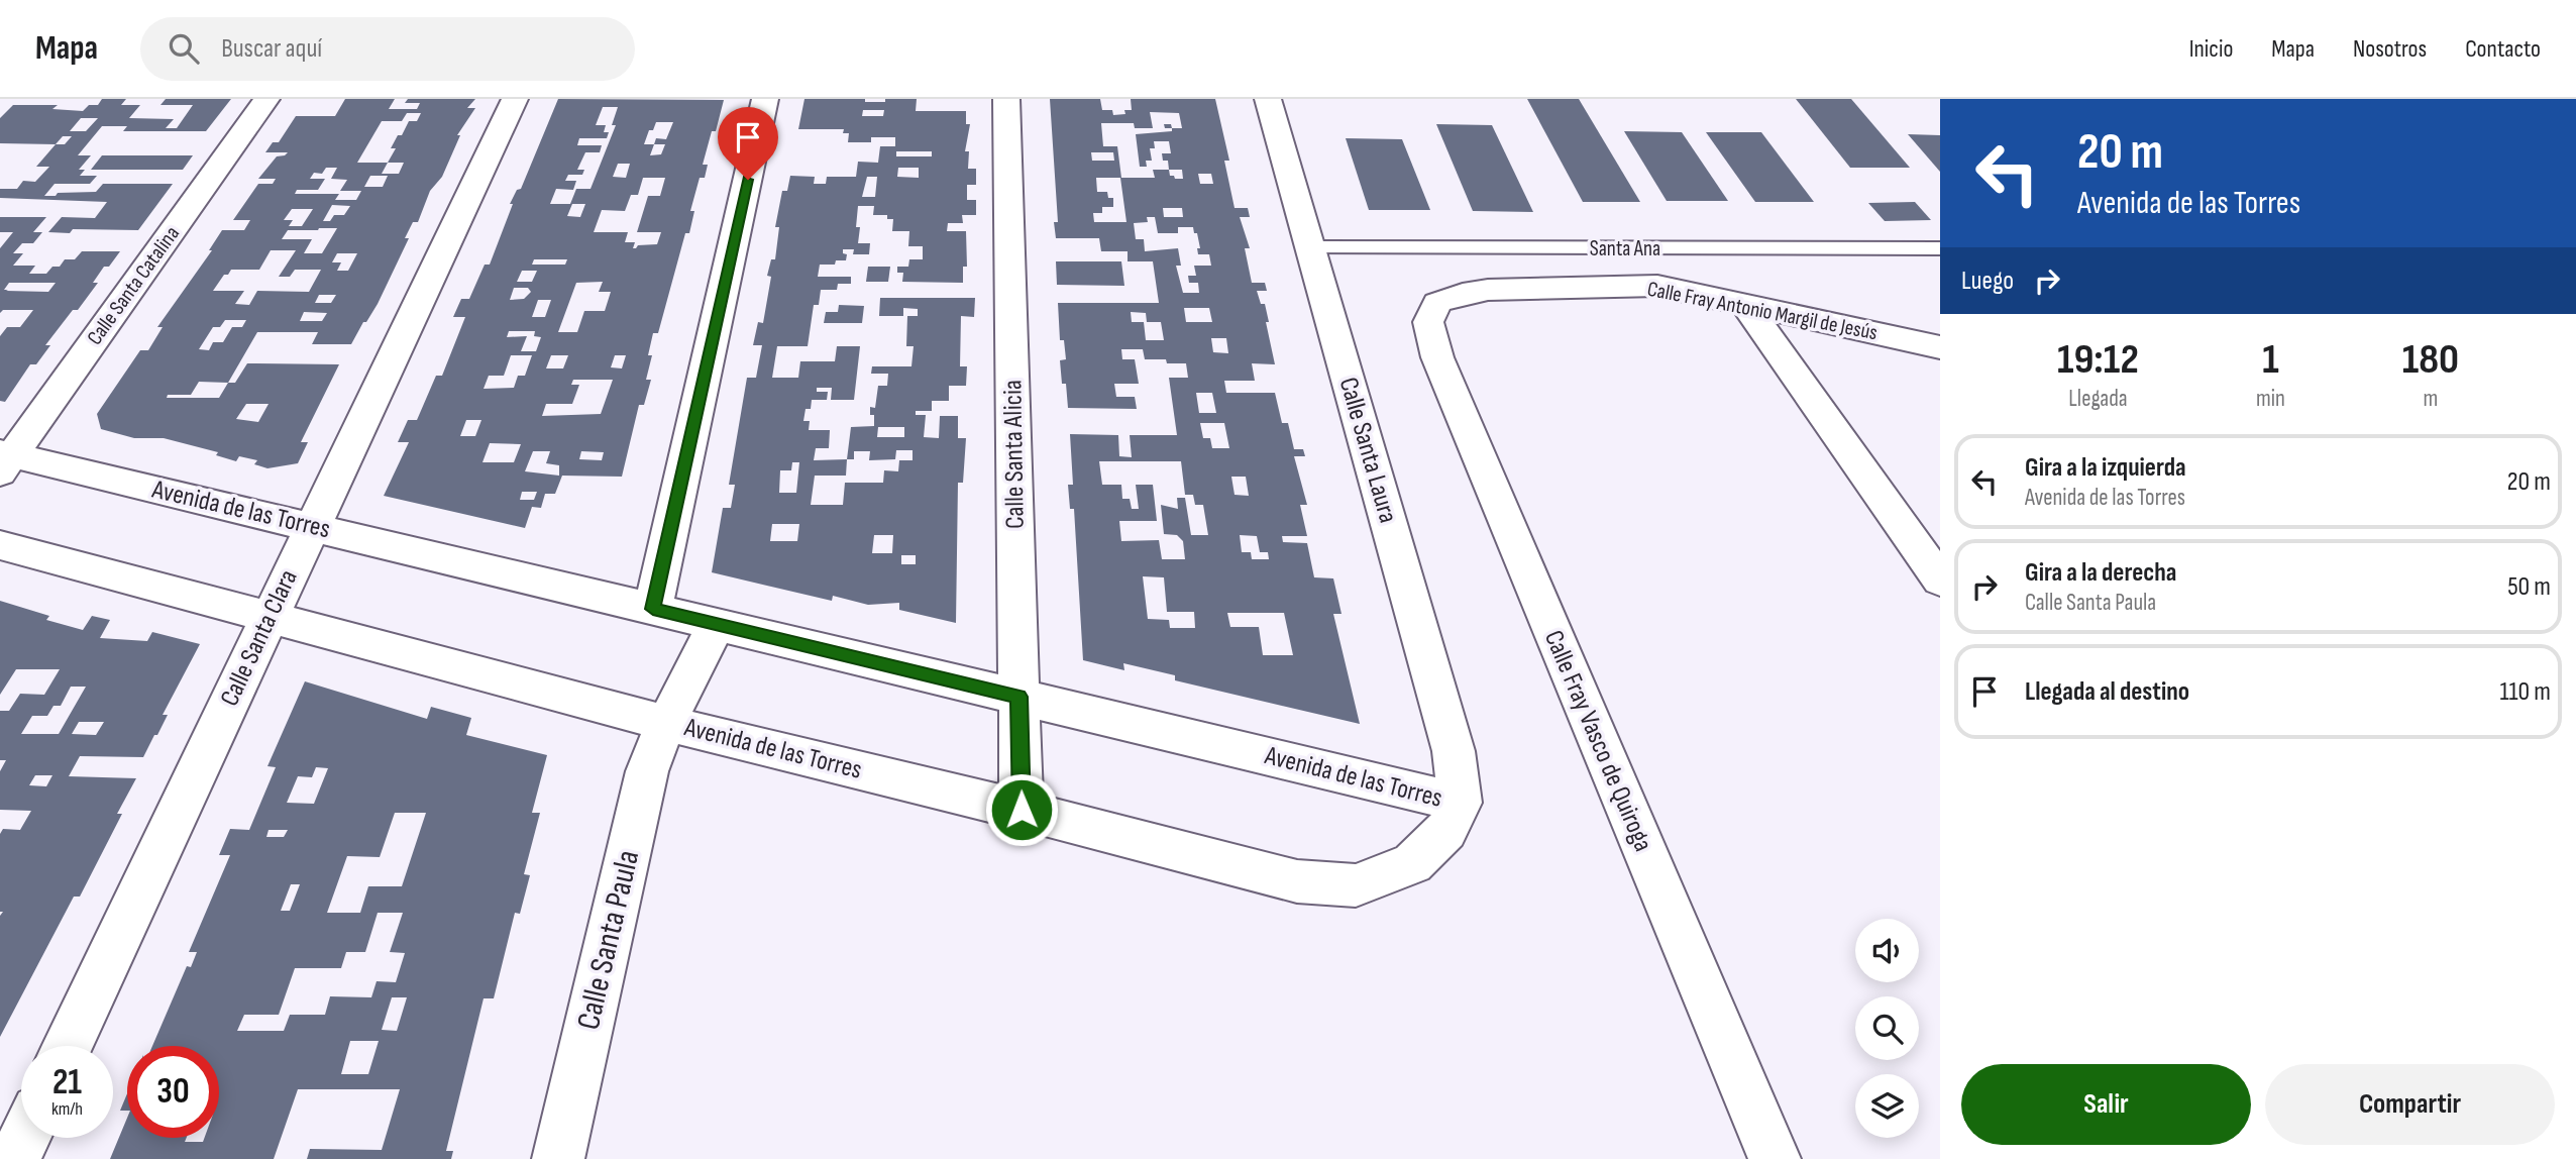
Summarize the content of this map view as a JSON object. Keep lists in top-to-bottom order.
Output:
{
  "streets": {
    "street": [
      "Calle Santa Catalina",
      "Calle Fray Antonio Margil de Jesús",
      "Calle Santa Laura",
      "Calle Santa Alicia",
      "Avenida de las Torres",
      "Calle Santa Clara",
      "Calle Fray Vasco de Quiroga",
      "Calle Santa Paula"
    ],
    "lane": ["Santa Ana"]
  },
  "crossings": [
    ["Santa Ana", "Calle Santa Laura"],
    ["Calle Santa Catalina", "Avenida de las Torres"],
    ["Calle Fray Antonio Margil de Jesús", "Calle Fray Vasco de Quiroga"],
    ["Calle Santa Laura", "Avenida de las Torres"],
    ["Calle Santa Alicia", "Avenida de las Torres"],
    ["Avenida de las Torres", "Calle Santa Clara"],
    ["Avenida de las Torres", "Calle Santa Paula"]
  ],
  "page": {
    "header": "Mapa",
    "search": "Buscar aquí",
    "nav": [
      "Inicio",
      "Mapa",
      "Nosotros",
      "Contacto"
    ],
    "turn": ["20 m", "Avenida de las Torres"],
    "then": "Luego",
    "eta": [
      "19:12",
      "Llegada",
      "1",
      "min",
      "180",
      "m"
    ],
    "list": [
      {
        "name": "Gira a la izquierda",
        "note": "Avenida de las Torres",
        "value": "20 m"
      },
      {
        "name": "Gira a la derecha",
        "note": "Calle Santa Paula",
        "value": "50 m"
      },
      {
        "name": "Llegada al destino",
        "value": "110 m"
      }
    ],
    "speed": "21 km/h",
    "limit": "30",
    "buttons": ["Salir", "Compartir"]
  }
}
